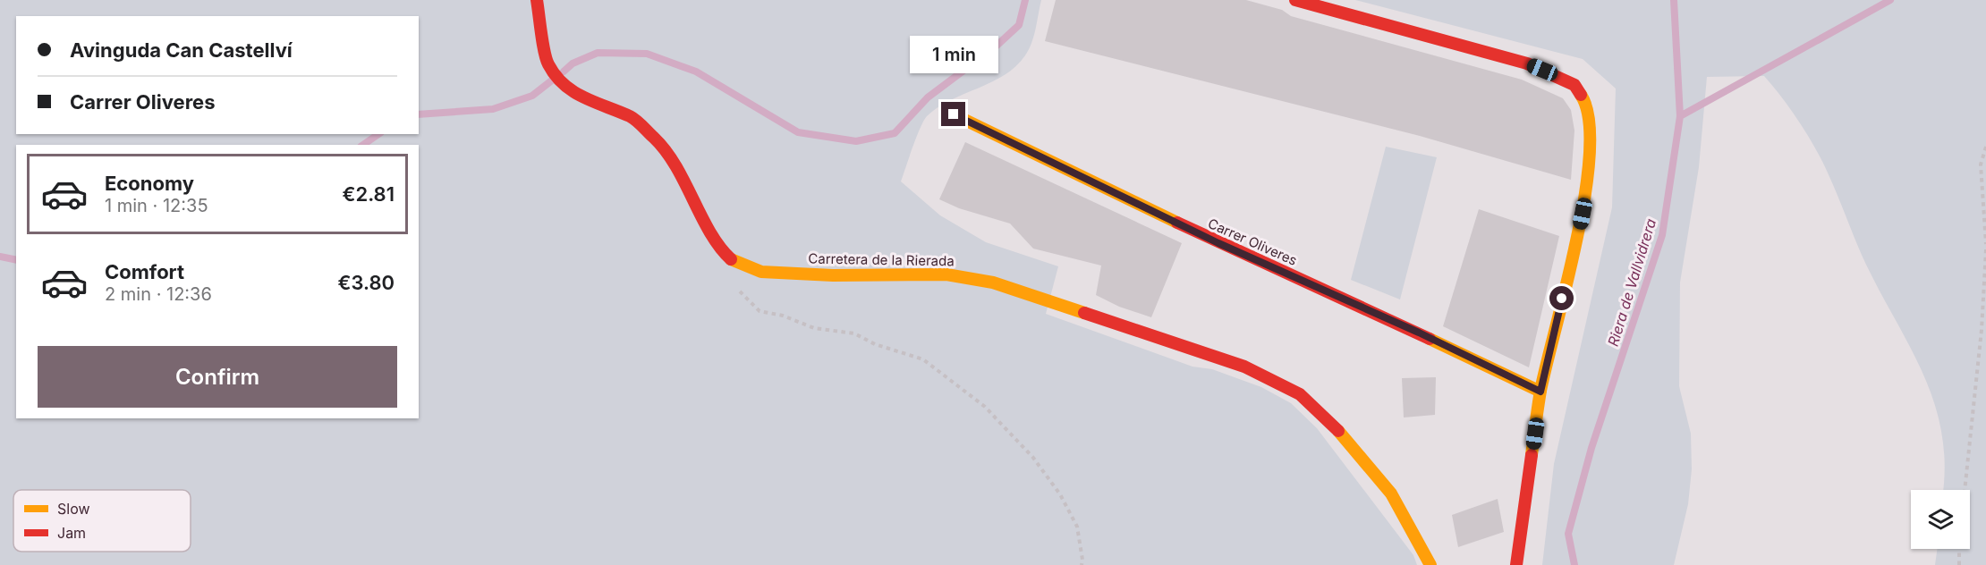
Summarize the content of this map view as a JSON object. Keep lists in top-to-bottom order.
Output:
{
  "streets": {
    "street": ["Carrer Oliveres", "Carretera de la Rierada"]
  },
  "water": ["Riera de Vallvidrera"],
  "legend": ["Slow", "Jam"],
  "page": {
    "banner": ["Avinguda Can Castellví", "Carrer Oliveres"],
    "bubble": "1 min",
    "list": [
      {
        "name": "Economy",
        "note": "1 min · 12:35",
        "value": "€2.81"
      },
      {
        "name": "Comfort",
        "note": "2 min · 12:36",
        "value": "€3.80"
      }
    ],
    "buttons": "Confirm"
  }
}
